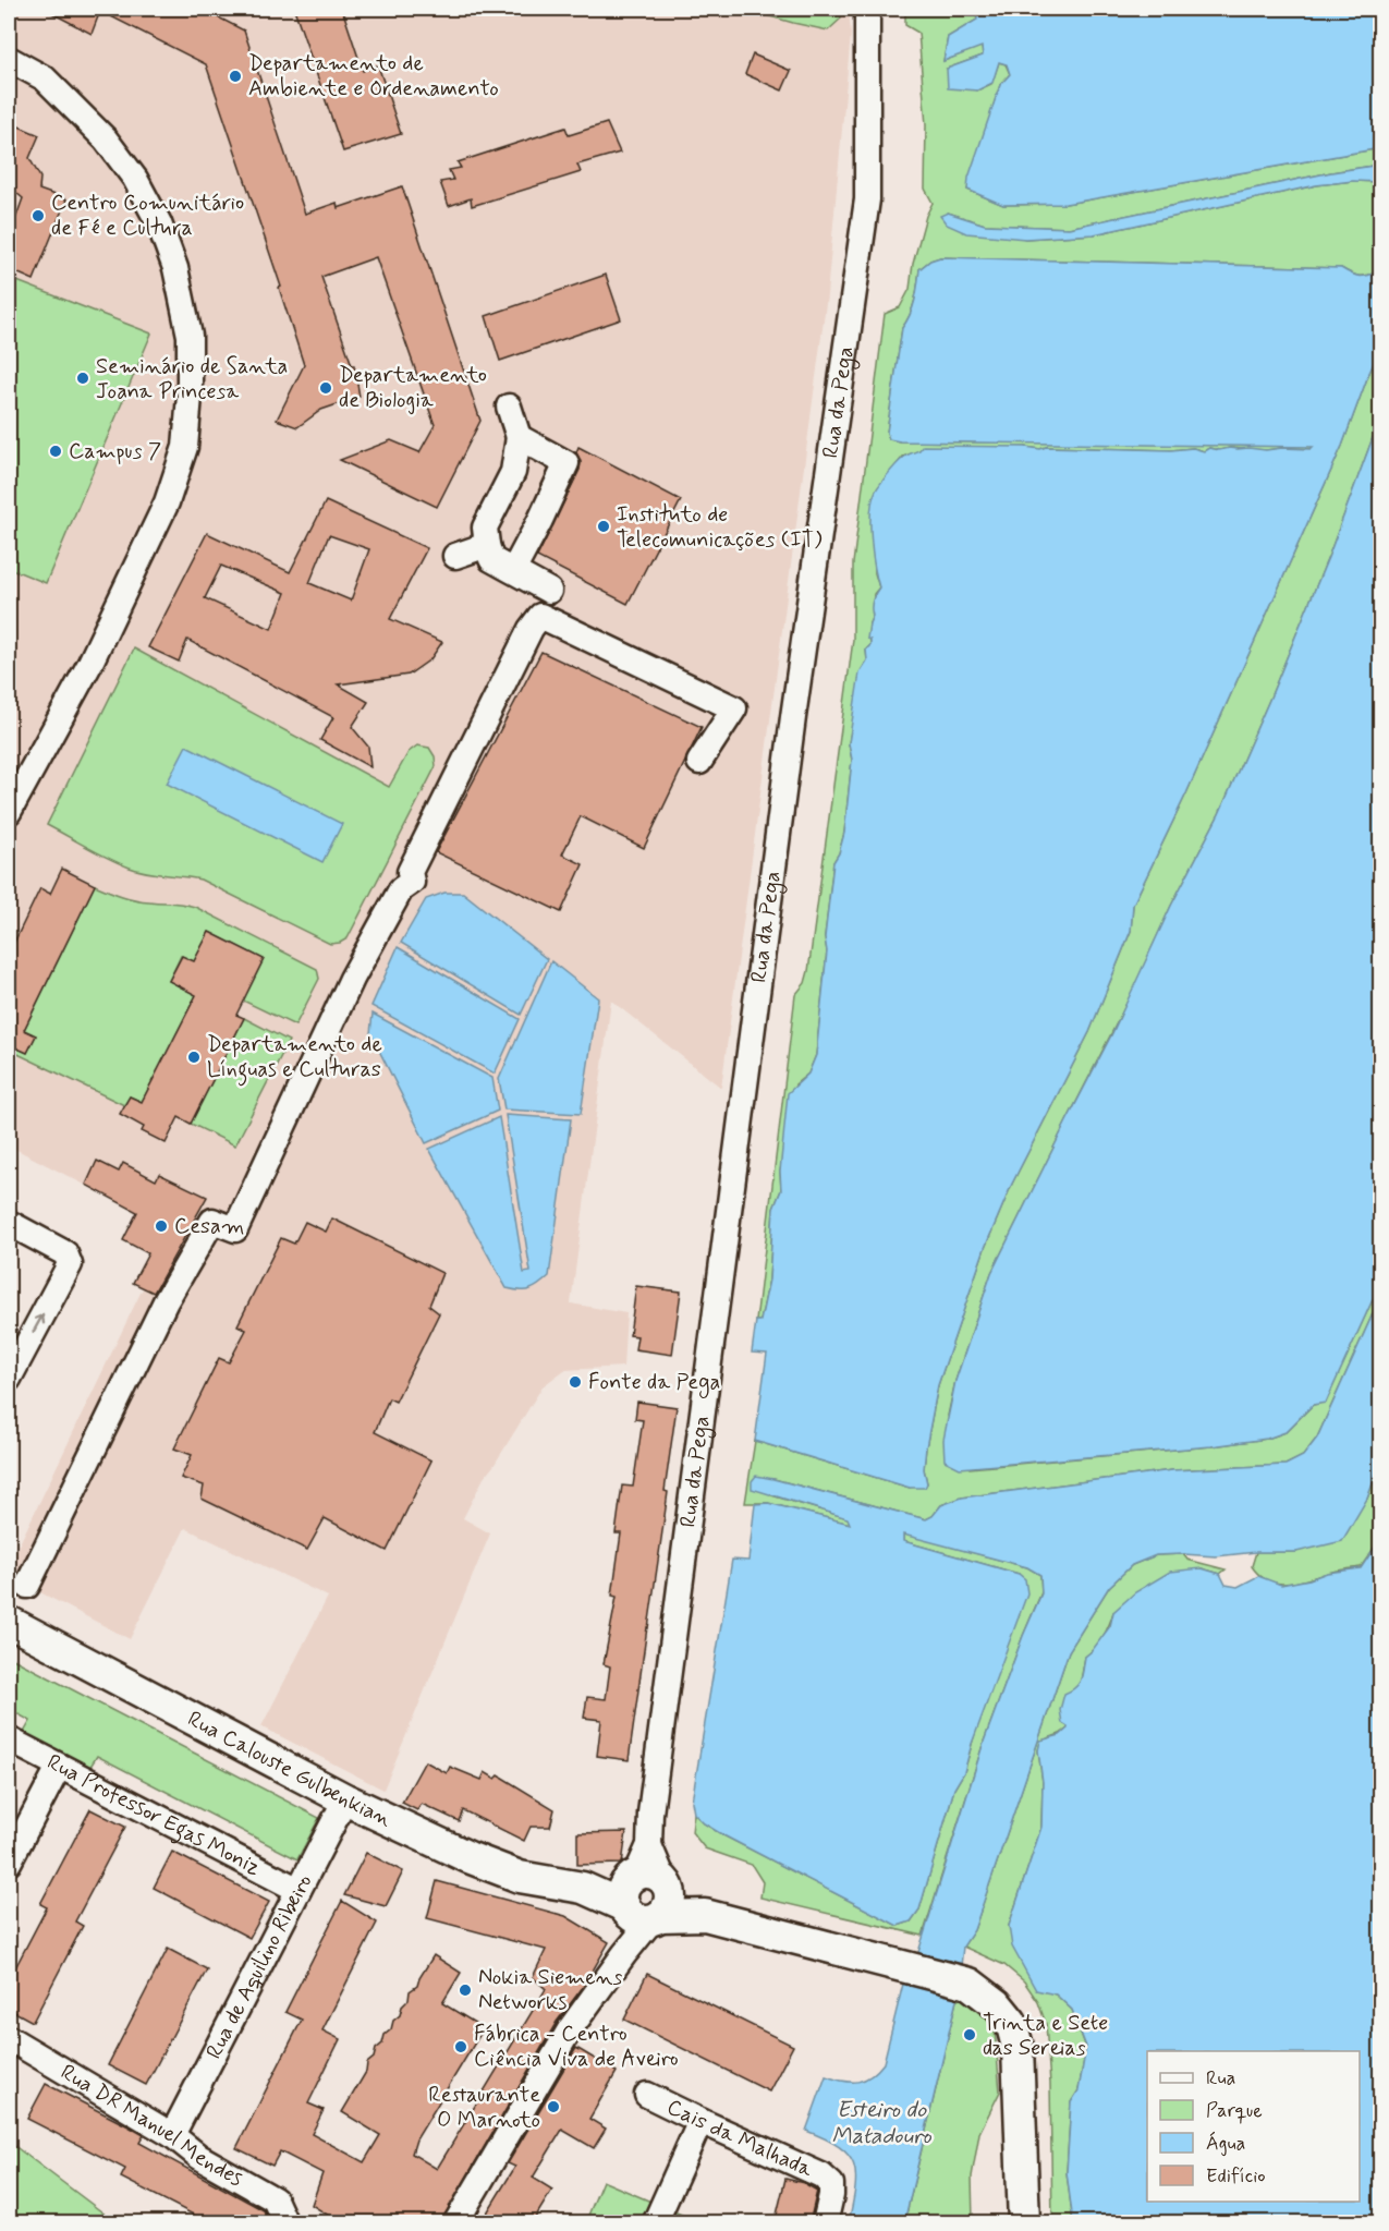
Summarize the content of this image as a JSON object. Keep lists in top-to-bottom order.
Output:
{
  "streets": {
    "main road": ["Rua Calouste Gulbenkian"],
    "street": [
      "Rua da Pega",
      "Rua Professor Egas Moniz",
      "Rua de Aquilino Ribeiro",
      "Rua DR Manuel Mendes",
      "Cais da Malhada"
    ]
  },
  "crossings": [
    ["Rua da Pega", "Rua Calouste Gulbenkian"],
    ["Rua Calouste Gulbenkian", "Rua de Aquilino Ribeiro"],
    ["Rua Professor Egas Moniz", "Rua de Aquilino Ribeiro"],
    ["Rua de Aquilino Ribeiro", "Rua DR Manuel Mendes"]
  ],
  "water": ["Esteiro do Matadouro"],
  "places": [
    "Departamento de Ambiente e Ordenamento",
    "Centro Comunitário de Fé e Cultura",
    "Seminário de Santa Joana Princesa",
    "Departamento de Biologia",
    "Campus 7",
    "Instituto de Telecomunicações (IT)",
    "Departamento de Línguas e Culturas",
    "Cesam",
    "Fonte da Pega",
    "Nokia Siemens Networks",
    "Trinta e Sete das Sereias",
    "Fábrica - Centro Ciência Viva de Aveiro",
    "Restaurante O Marnoto"
  ],
  "legend": [
    "Rua",
    "Parque",
    "Água",
    "Edifício"
  ]
}
